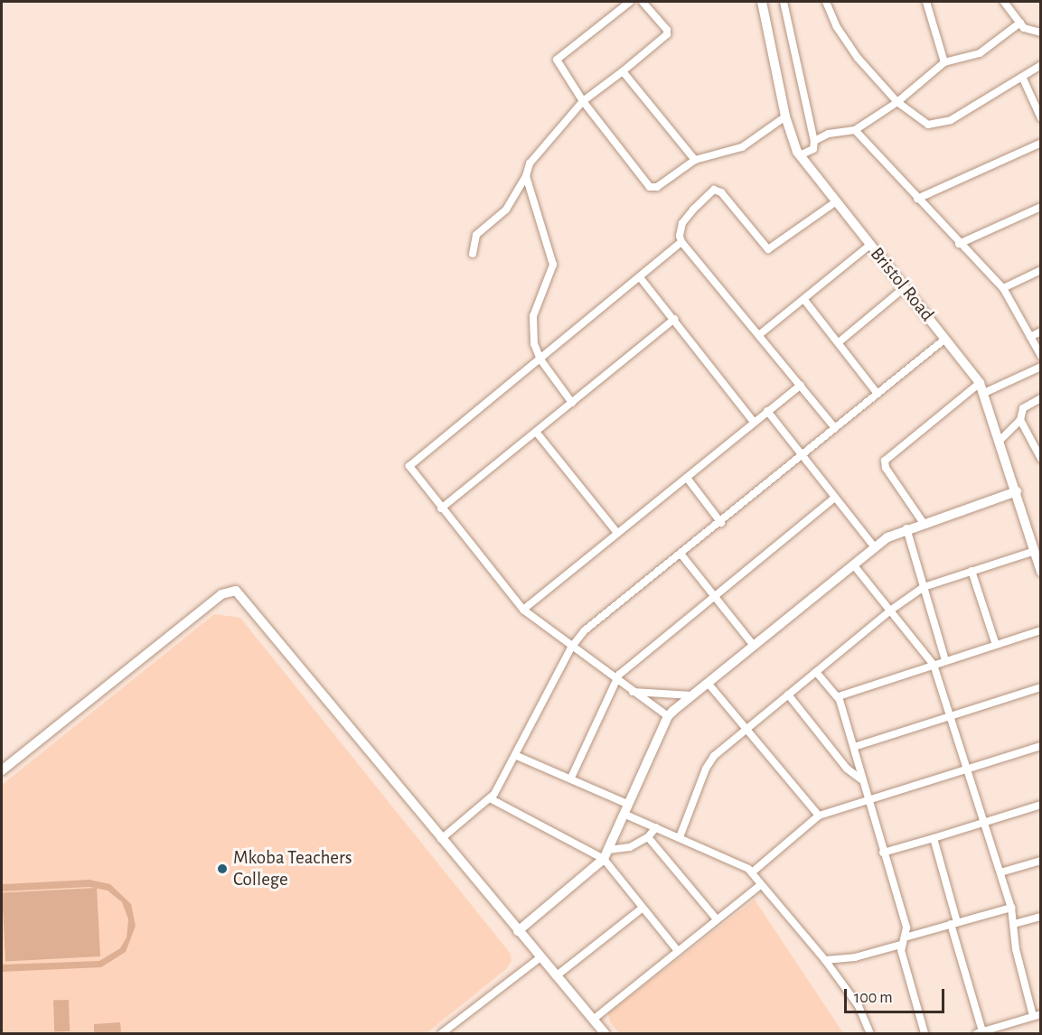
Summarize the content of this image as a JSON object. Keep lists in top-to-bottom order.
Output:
{
  "streets": {
    "street": ["Bristol Road"]
  },
  "places": ["Mkoba Teachers College"],
  "scale_bar": "100 m"
}
